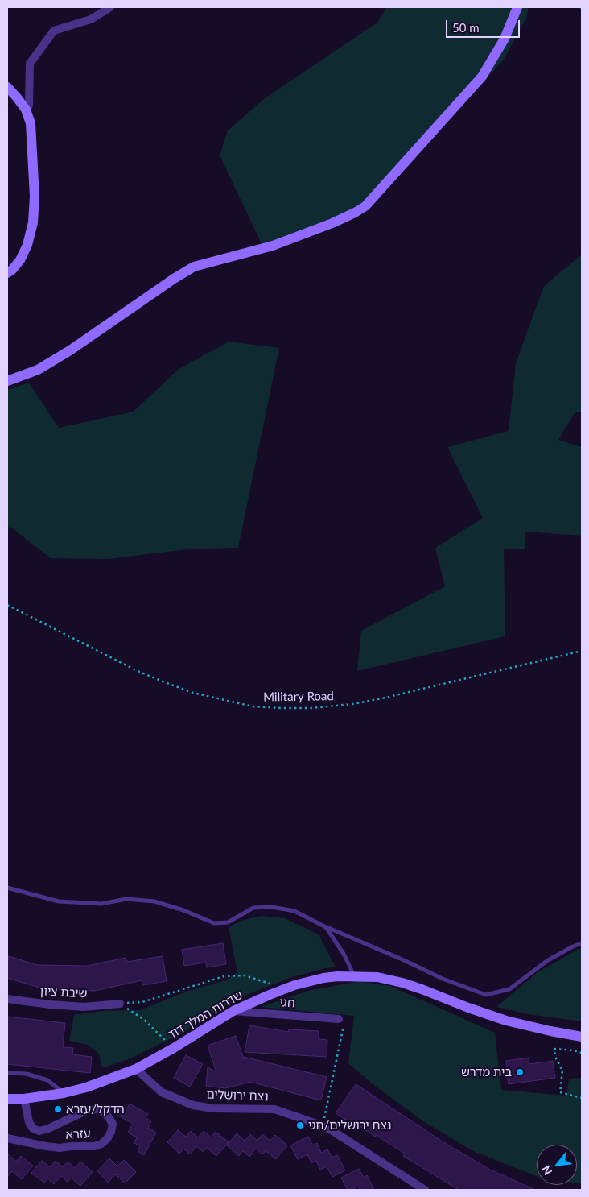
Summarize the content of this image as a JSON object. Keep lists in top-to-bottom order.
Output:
{
  "streets": {
    "street": [
      "שיבת ציון",
      "חגי",
      "שדרות המלך דוד",
      "נצח ירושלים",
      "עזרא"
    ],
    "path": ["Military Road"]
  },
  "crossings": [
    ["חגי", "שדרות המלך דוד"],
    ["שדרות המלך דוד", "נצח ירושלים"],
    ["שדרות המלך דוד", "עזרא"]
  ],
  "places": ["בית מדרש", "הדקל/עזרא", "נצח ירושלים/חגי"],
  "scale_bar": "50 m",
  "north": "bottom left"
}
